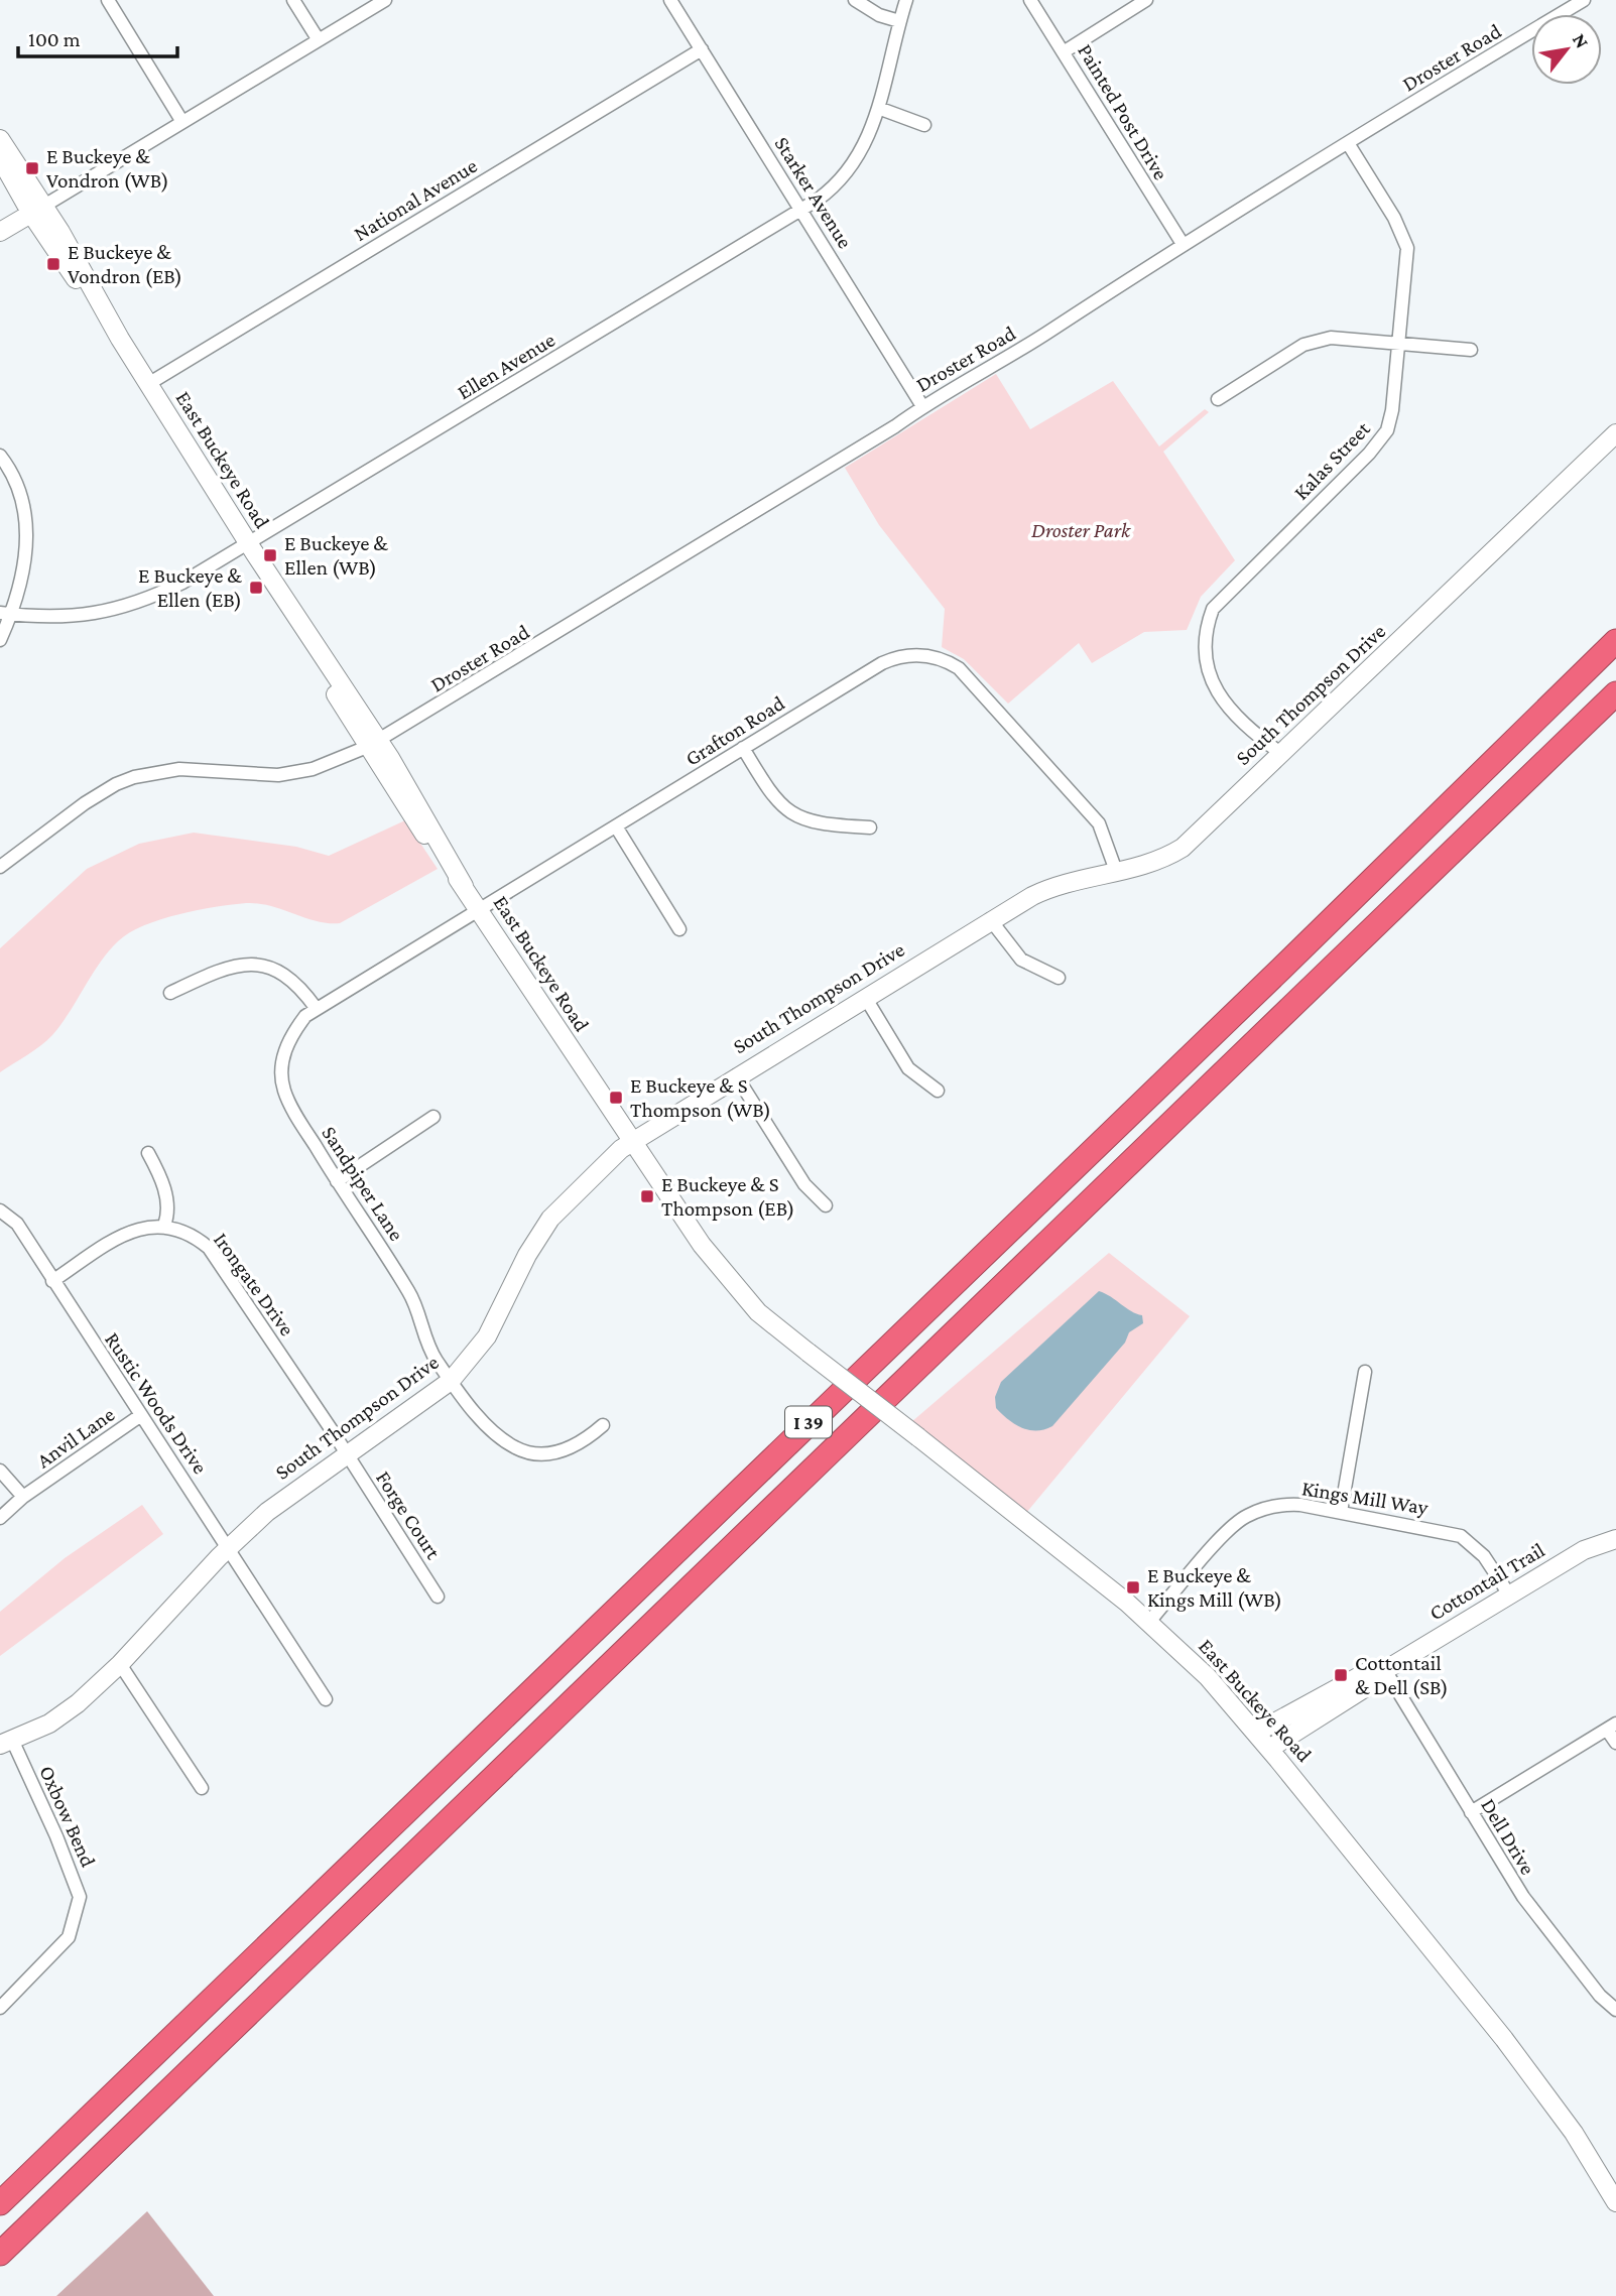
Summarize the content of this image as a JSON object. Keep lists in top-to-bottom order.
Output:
{
  "streets": {
    "highway": ["I 39"],
    "main road": ["East Buckeye Road", "South Thompson Drive", "Cottontail Trail"],
    "street": [
      "Droster Road",
      "Painted Post Drive",
      "Starker Avenue",
      "National Avenue",
      "Ellen Avenue",
      "Kalas Street",
      "Grafton Road",
      "Sandpiper Lane",
      "Irongate Drive",
      "Rustic Woods Drive",
      "Anvil Lane",
      "Kings Mill Way",
      "Forge Court",
      "Oxbow Bend",
      "Dell Drive"
    ]
  },
  "crossings": [
    ["Droster Road", "Painted Post Drive"],
    ["Droster Road", "Starker Avenue"],
    ["Droster Road", "East Buckeye Road"],
    ["Droster Road", "Kalas Street"],
    ["Starker Avenue", "National Avenue"],
    ["Starker Avenue", "Ellen Avenue"],
    ["National Avenue", "East Buckeye Road"],
    ["Ellen Avenue", "East Buckeye Road"],
    ["East Buckeye Road", "South Thompson Drive"],
    ["East Buckeye Road", "Grafton Road"],
    ["East Buckeye Road", "Kings Mill Way"],
    ["East Buckeye Road", "Cottontail Trail"],
    ["Kalas Street", "South Thompson Drive"],
    ["South Thompson Drive", "Grafton Road"],
    ["South Thompson Drive", "Sandpiper Lane"],
    ["South Thompson Drive", "Irongate Drive"],
    ["South Thompson Drive", "Rustic Woods Drive"],
    ["South Thompson Drive", "Forge Court"],
    ["South Thompson Drive", "Oxbow Bend"],
    ["Grafton Road", "Sandpiper Lane"],
    ["Irongate Drive", "Forge Court"],
    ["Rustic Woods Drive", "Anvil Lane"],
    ["Kings Mill Way", "Cottontail Trail"],
    ["Cottontail Trail", "Dell Drive"]
  ],
  "parks": ["Droster Park"],
  "places": {
    "transit": [
      "E Buckeye & Vondron (WB)",
      "E Buckeye & Vondron (EB)",
      "E Buckeye & Ellen (WB)",
      "E Buckeye & Ellen (EB)",
      "E Buckeye & S Thompson (WB)",
      "E Buckeye & S Thompson (EB)",
      "E Buckeye & Kings Mill (WB)",
      "Cottontail & Dell (SB)"
    ]
  },
  "scale_bar": "100 m",
  "north": "top right"
}
